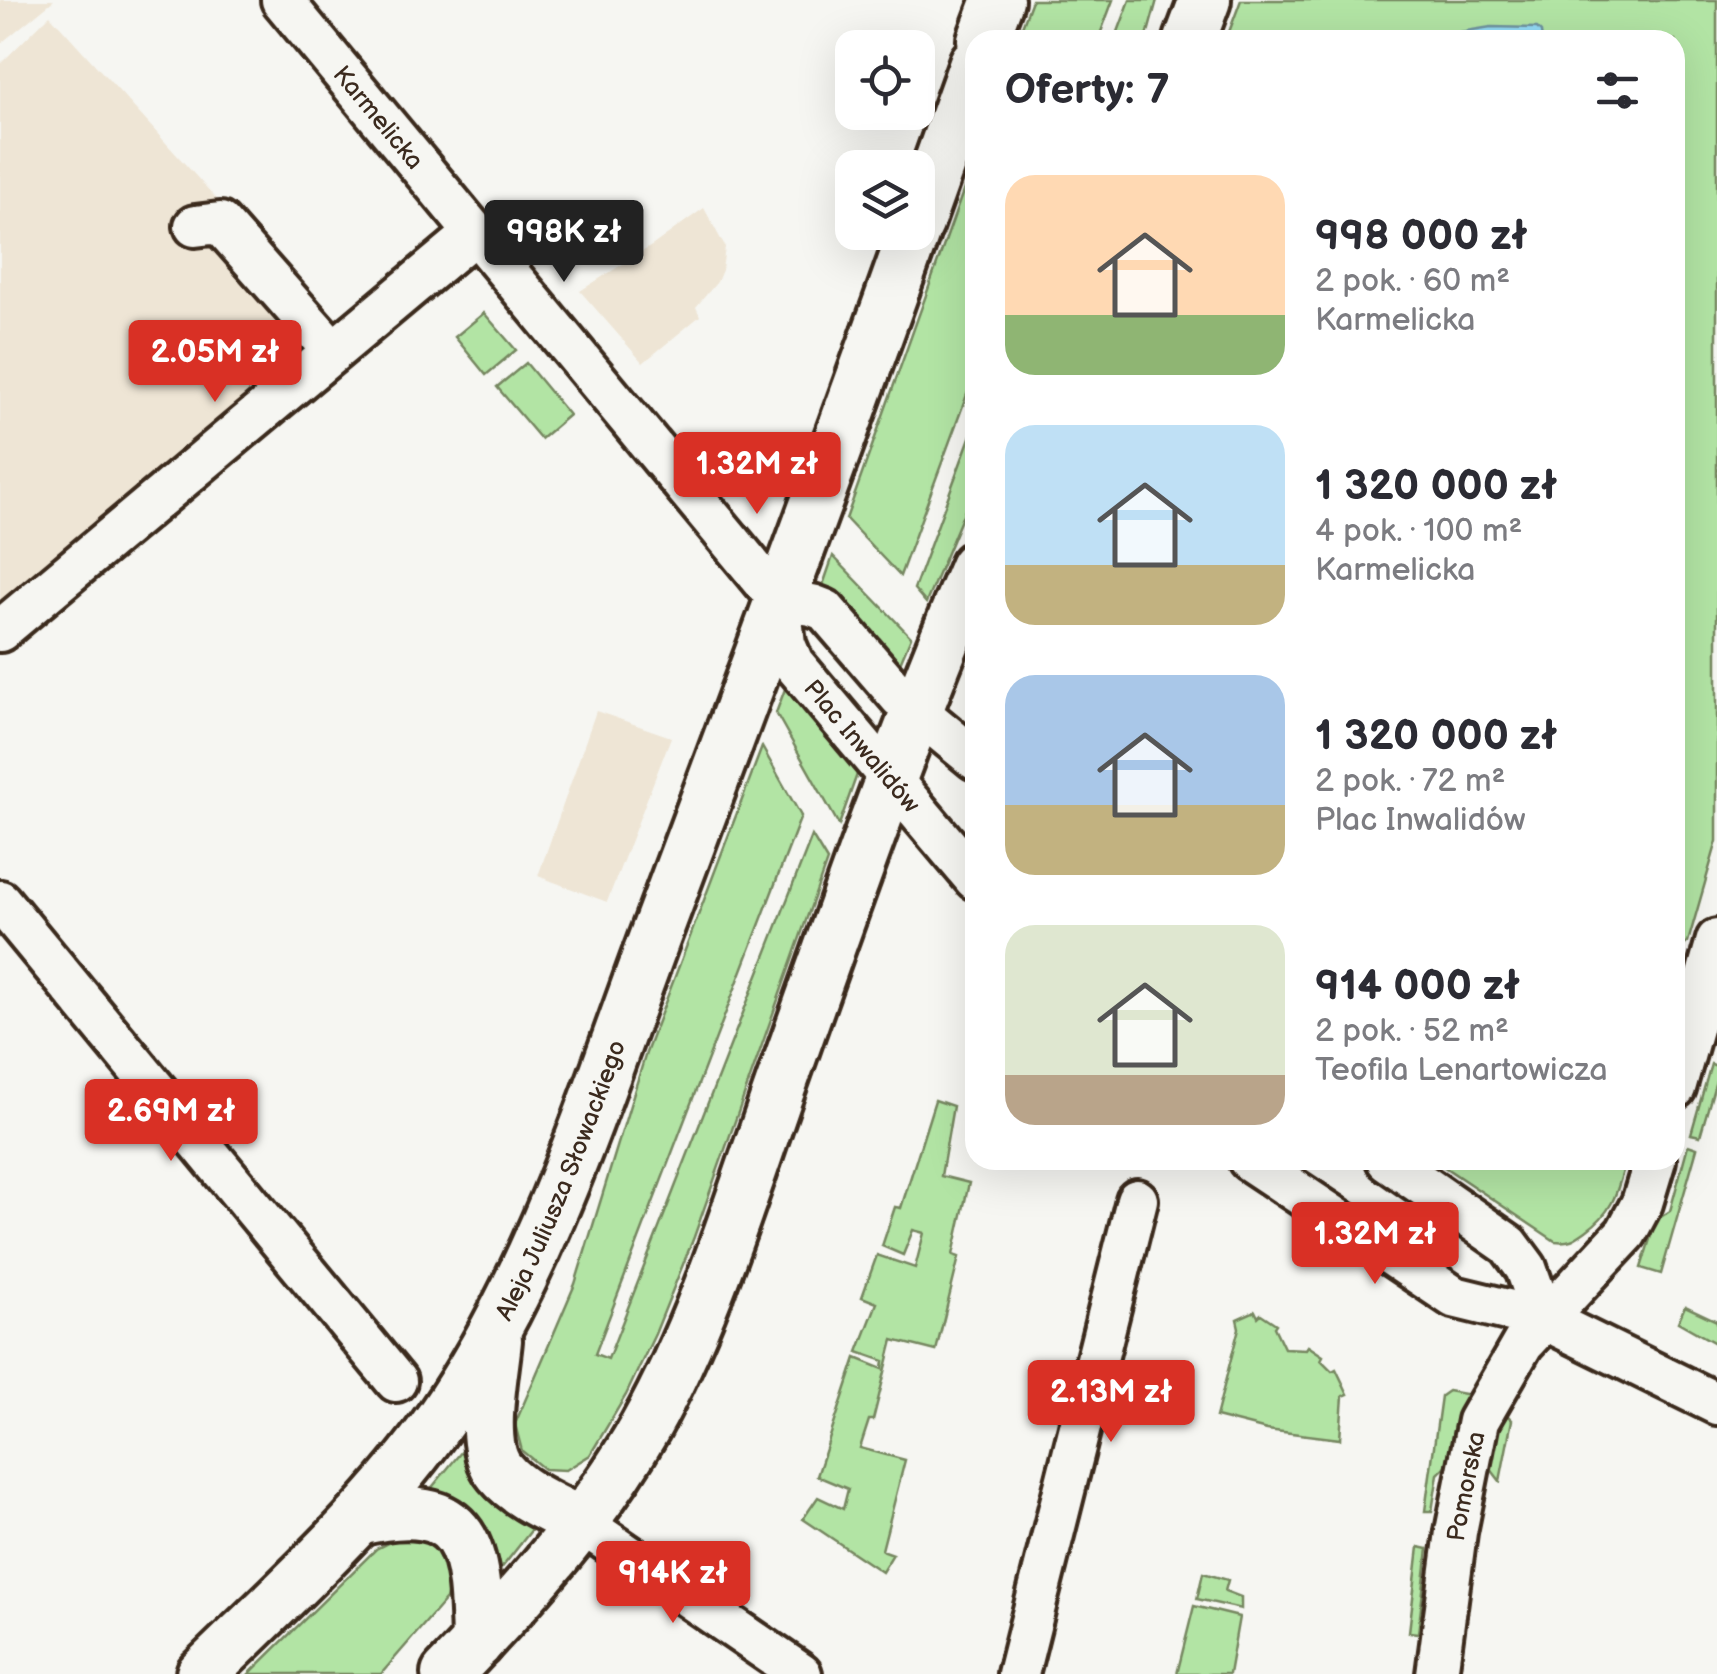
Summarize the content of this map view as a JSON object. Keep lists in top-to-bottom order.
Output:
{
  "streets": {
    "main road": ["Aleja Juliusza Słowackiego"],
    "street": ["Karmelicka", "Plac Inwalidów", "Pomorska"]
  },
  "crossings": [
    ["Karmelicka", "Plac Inwalidów"],
    ["Karmelicka", "Aleja Juliusza Słowackiego"],
    ["Plac Inwalidów", "Aleja Juliusza Słowackiego"]
  ],
  "page": {
    "heading": "Oferty: 7",
    "list": [
      {
        "name": "998 000 zł",
        "note": "2 pok. · 60 m² · Karmelicka"
      },
      {
        "name": "1 320 000 zł",
        "note": "4 pok. · 100 m² · Karmelicka"
      },
      {
        "name": "1 320 000 zł",
        "note": "2 pok. · 72 m² · Plac Inwalidów"
      },
      {
        "name": "914 000 zł",
        "note": "2 pok. · 52 m² · Teofila Lenartowicza"
      }
    ],
    "price": [
      "998K zł",
      "2.05M zł",
      "1.32M zł",
      "2.69M zł",
      "1.32M zł",
      "2.13M zł",
      "914K zł"
    ]
  }
}
